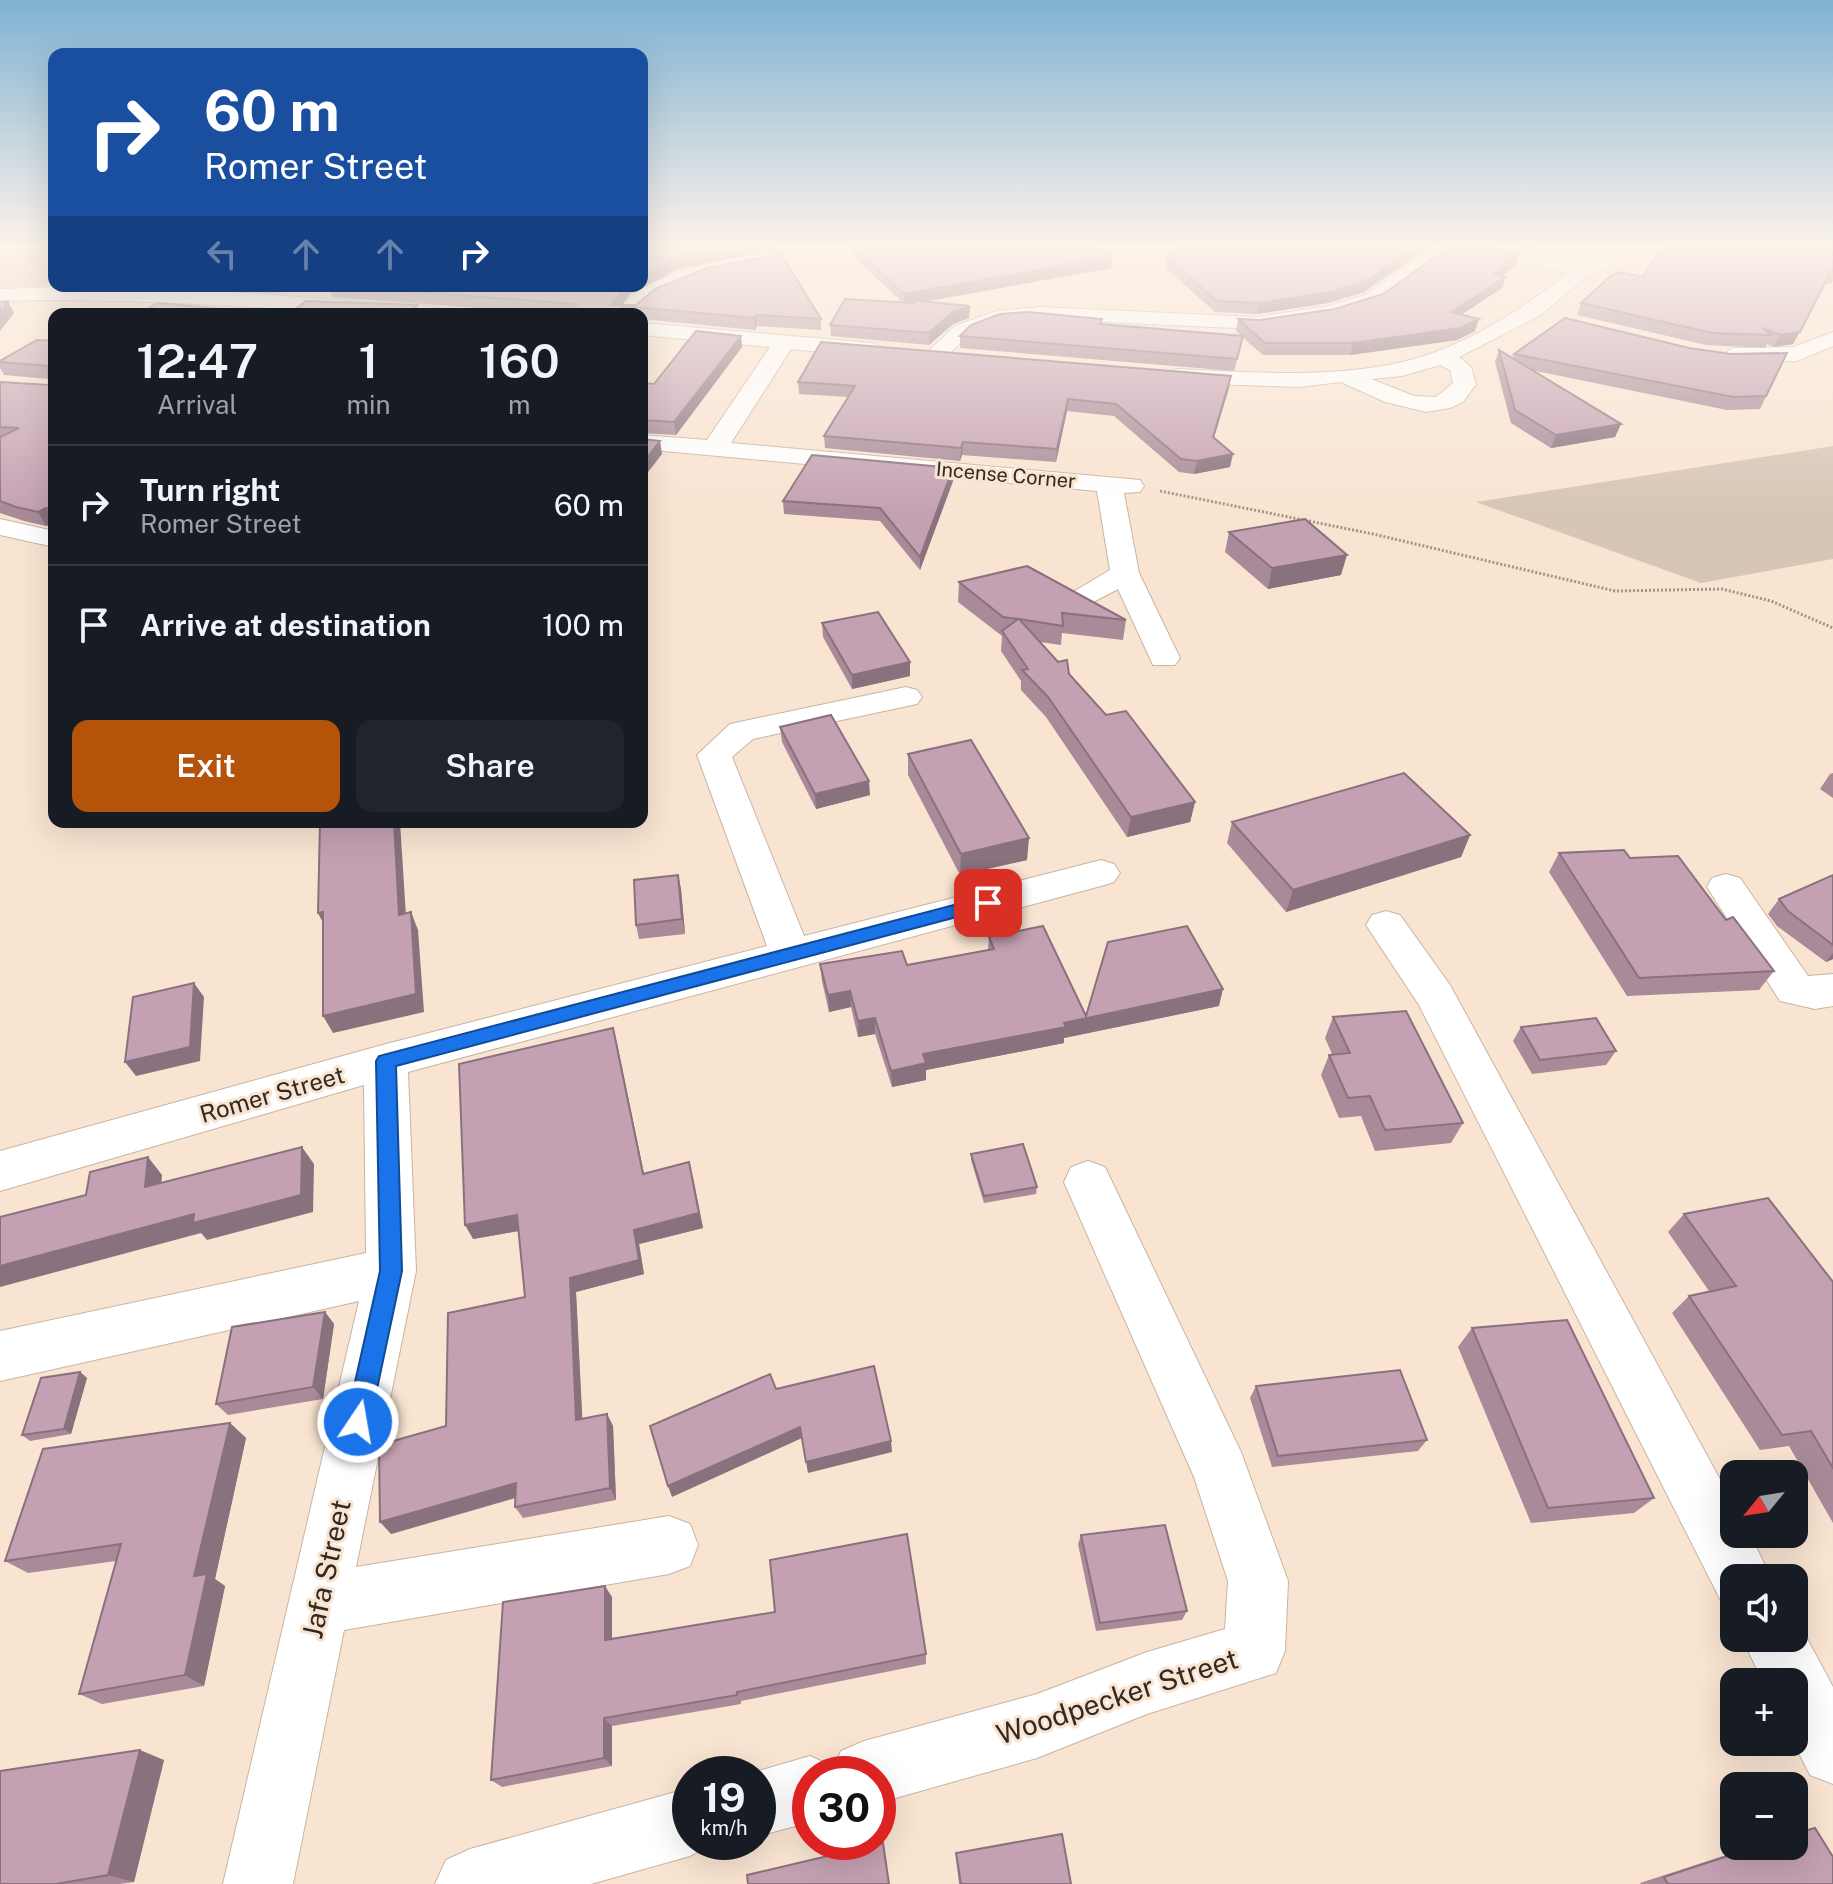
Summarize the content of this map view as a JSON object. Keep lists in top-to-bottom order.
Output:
{
  "streets": {
    "street": [
      "Incense Corner",
      "Romer Street",
      "Jafa Street",
      "Woodpecker Street"
    ]
  },
  "crossings": [
    ["Romer Street", "Jafa Street"]
  ],
  "north": "bottom left",
  "page": {
    "turn": ["60 m", "Romer Street"],
    "eta": [
      "12:47",
      "Arrival",
      "1",
      "min",
      "160",
      "m"
    ],
    "list": [
      {
        "name": "Turn right",
        "note": "Romer Street",
        "value": "60 m"
      },
      {
        "name": "Arrive at destination",
        "value": "100 m"
      }
    ],
    "buttons": ["Exit", "Share"],
    "map_buttons": ["+", "−"],
    "speed": "19 km/h",
    "limit": "30"
  }
}
